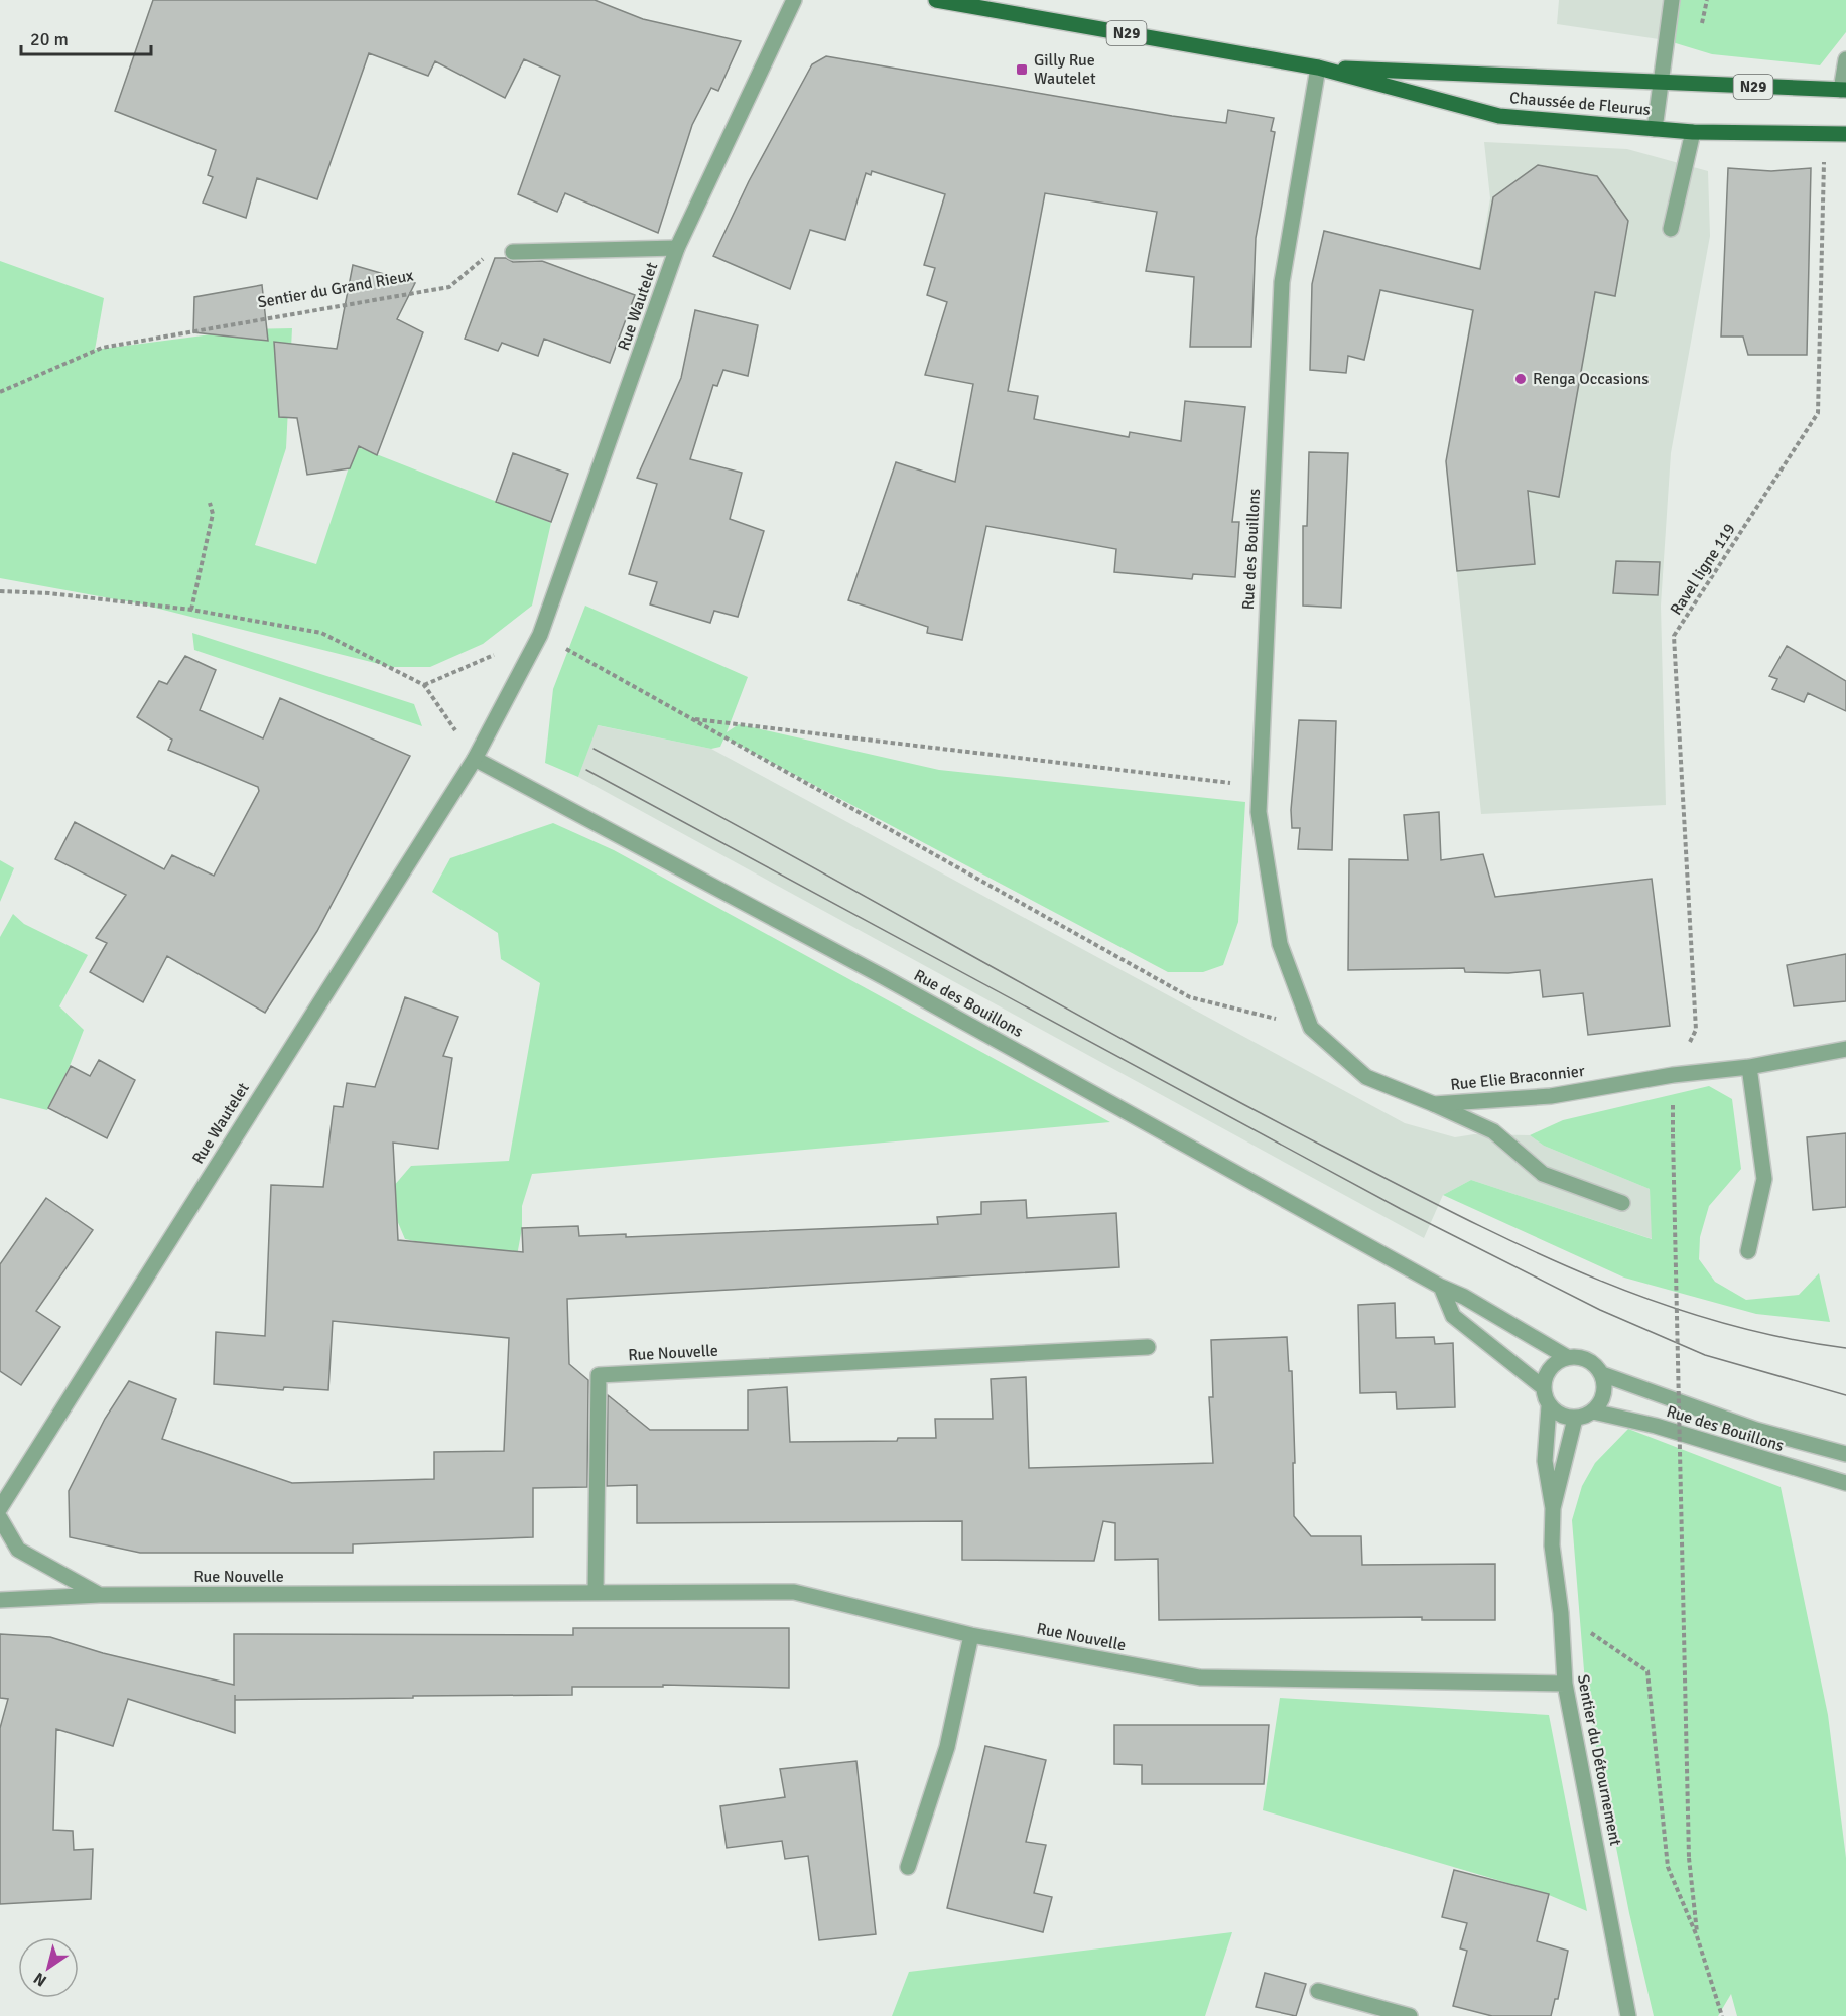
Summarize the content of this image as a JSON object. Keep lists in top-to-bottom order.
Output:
{
  "streets": {
    "main road": ["N29", "Chaussée de Fleurus"],
    "street": [
      "Rue Wautelet",
      "Rue des Bouillons",
      "Rue Elie Braconnier",
      "Rue Nouvelle",
      "Sentier du Détournement"
    ],
    "path": ["Sentier du Grand Rieux", "Ravel ligne 119"]
  },
  "crossings": [
    ["Chaussée de Fleurus", "Rue des Bouillons"],
    ["Chaussée de Fleurus", "Ravel ligne 119"],
    ["Rue Wautelet", "Rue des Bouillons"],
    ["Rue des Bouillons", "Rue Elie Braconnier"],
    ["Rue des Bouillons", "Sentier du Détournement"],
    ["Ravel ligne 119", "Rue Elie Braconnier"],
    ["Rue Nouvelle", "Sentier du Détournement"]
  ],
  "places": {
    "transit": ["Gilly Rue Wautelet"],
    "other": ["Renga Occasions"]
  },
  "scale_bar": "20 m",
  "north": "bottom left"
}
